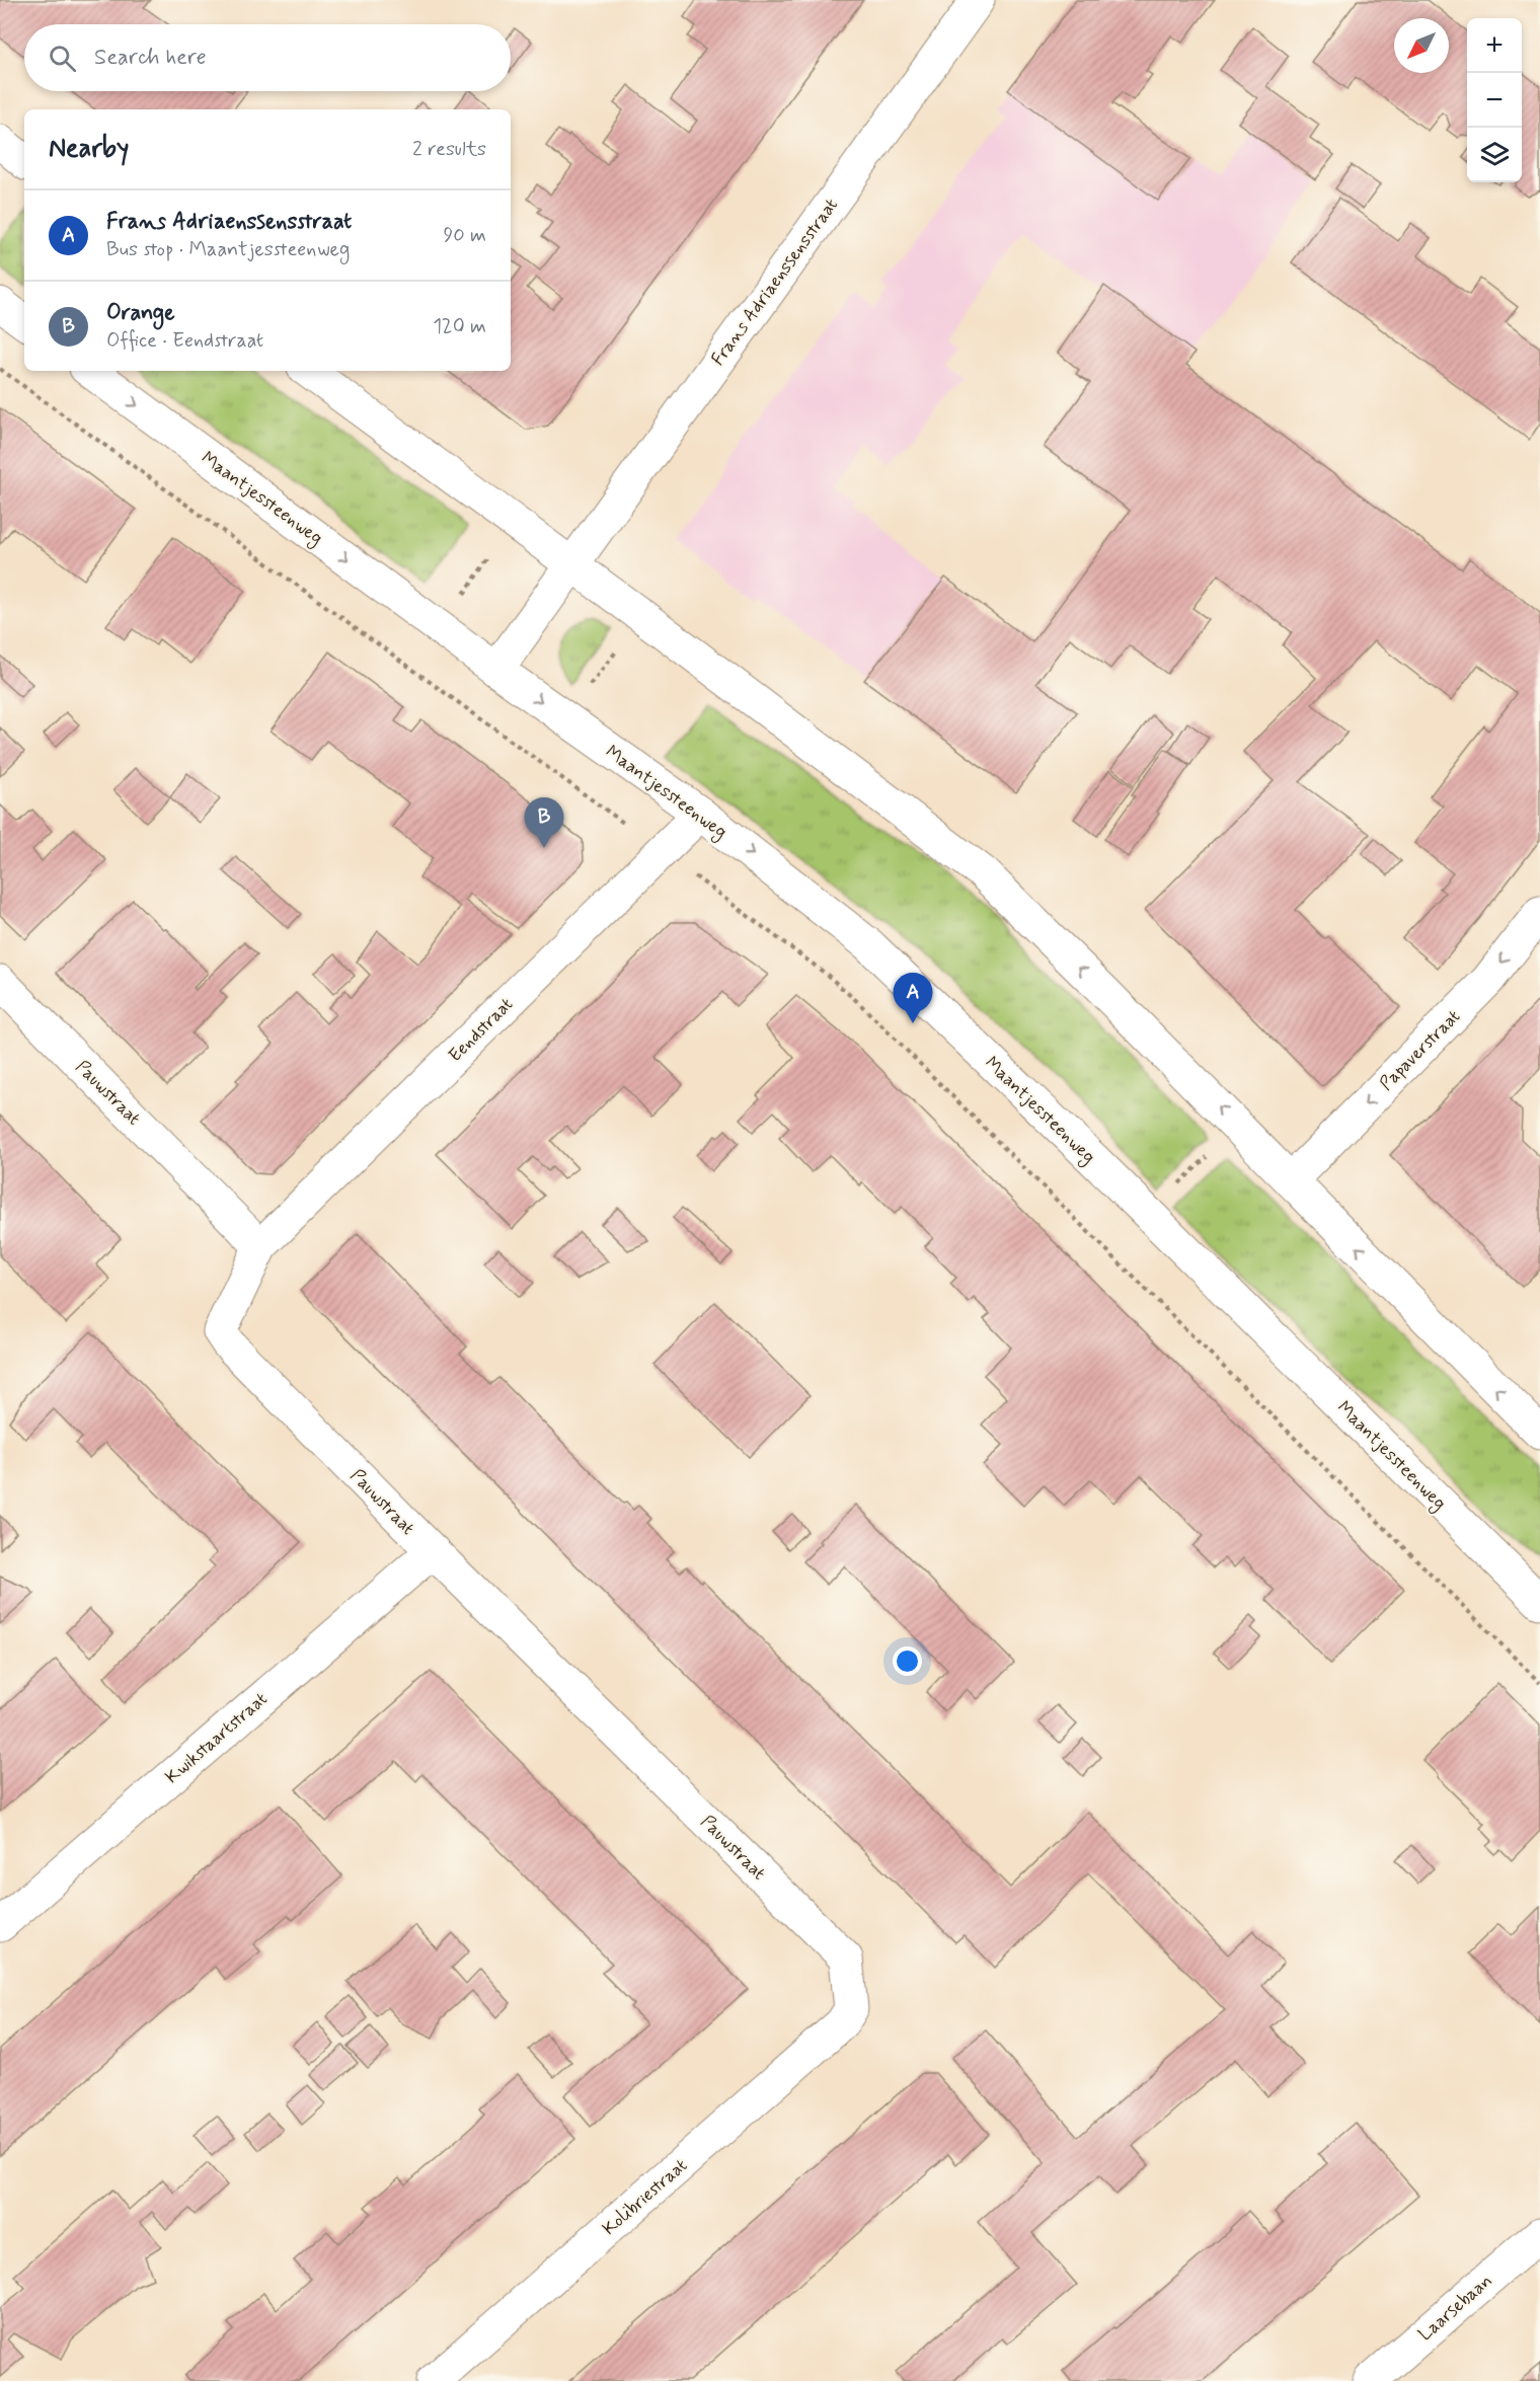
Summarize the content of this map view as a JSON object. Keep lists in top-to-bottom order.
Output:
{
  "streets": {
    "street": [
      "Frans Adriaenssensstraat",
      "Maantjessteenweg",
      "Eendstraat",
      "Papaverstraat",
      "Pauwstraat",
      "Kwikstaartstraat",
      "Kolibriestraat",
      "Laarsebaan"
    ]
  },
  "crossings": [
    ["Maantjessteenweg", "Eendstraat"],
    ["Eendstraat", "Pauwstraat"],
    ["Pauwstraat", "Kwikstaartstraat"],
    ["Pauwstraat", "Kolibriestraat"]
  ],
  "one_way": ["Papaverstraat"],
  "north": "bottom left",
  "page": {
    "map_buttons": ["+", "−"],
    "search": "Search here",
    "heading": ["Nearby", "2 results"],
    "list": [
      {
        "mark": "A",
        "name": "Frans Adriaenssensstraat",
        "note": "Bus stop · Maantjessteenweg",
        "value": "90 m"
      },
      {
        "mark": "B",
        "name": "Orange",
        "note": "Office · Eendstraat",
        "value": "120 m"
      }
    ],
    "pins": ["B", "A"]
  }
}
